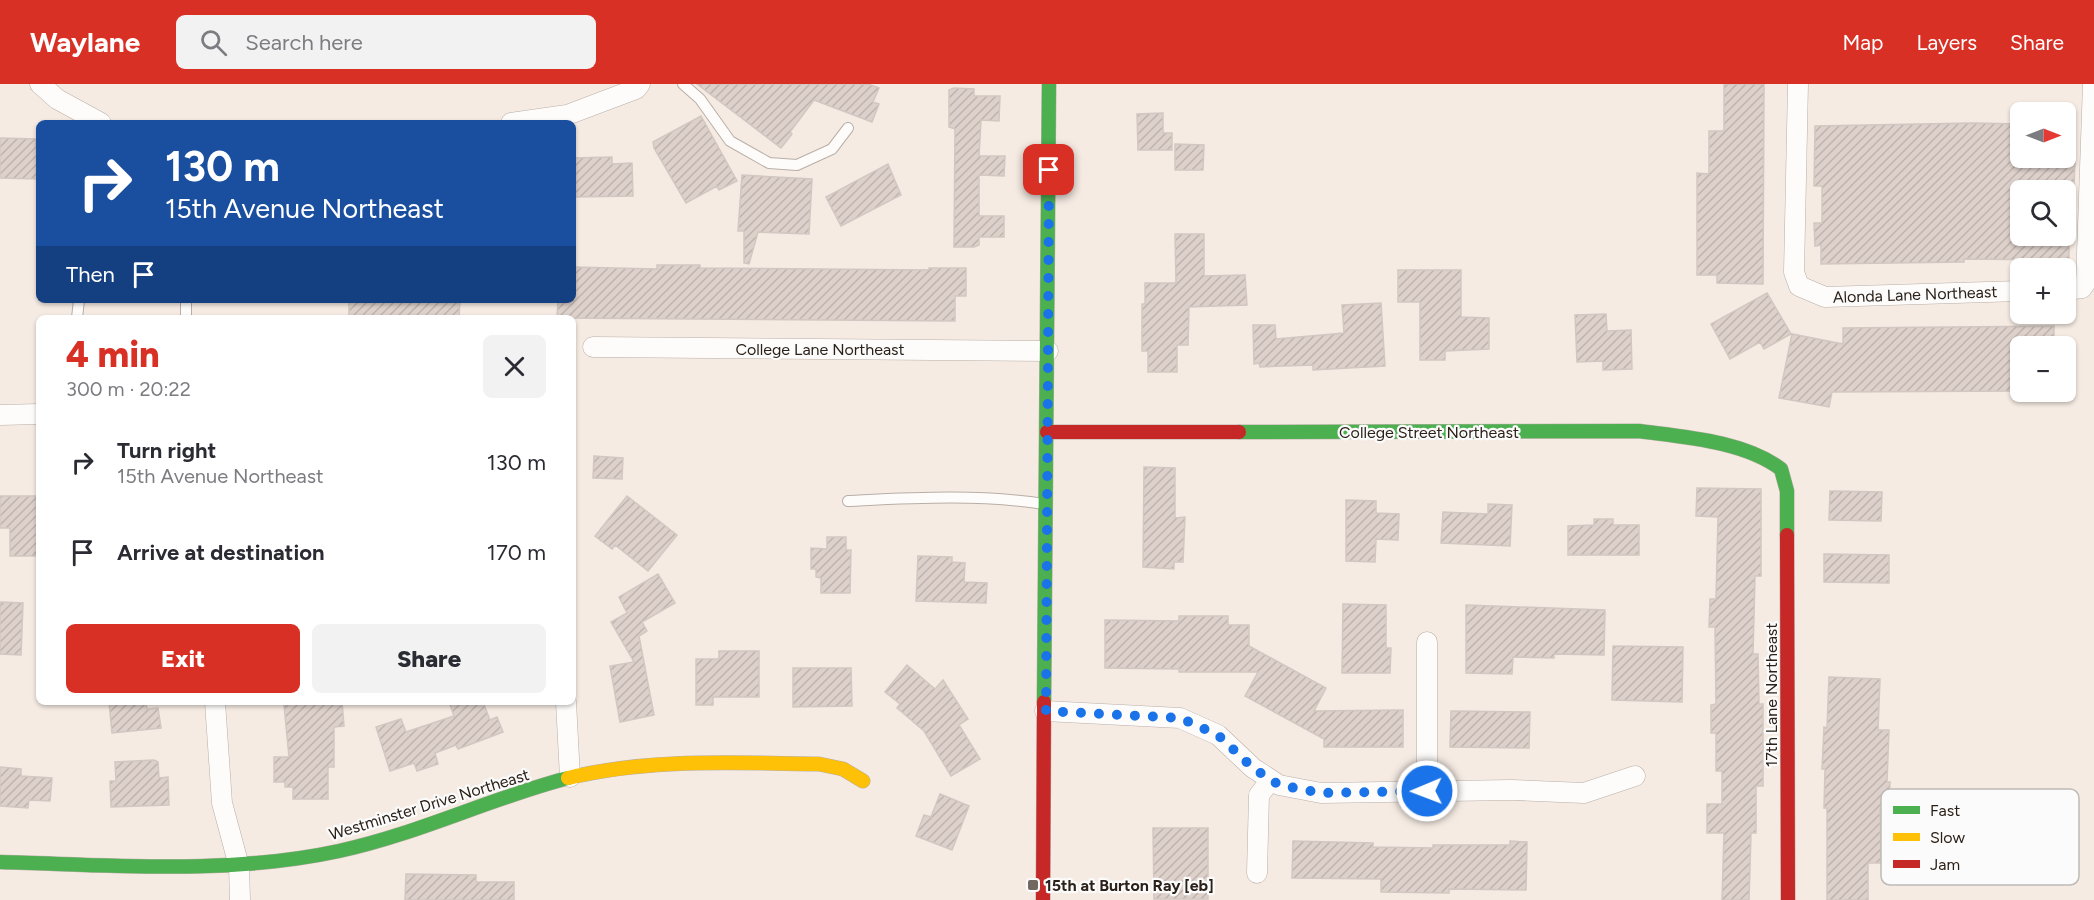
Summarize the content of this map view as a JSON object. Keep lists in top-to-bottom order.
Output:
{
  "streets": {
    "street": [
      "Alonda Lane Northeast",
      "College Lane Northeast",
      "College Street Northeast",
      "17th Lane Northeast",
      "Westminster Drive Northeast"
    ]
  },
  "crossings": [
    ["College Street Northeast", "17th Lane Northeast"]
  ],
  "places": {
    "transit": ["15th at Burton Ray [eb]"]
  },
  "legend": ["Fast", "Slow", "Jam"],
  "north": "right",
  "page": {
    "header": "Waylane",
    "search": "Search here",
    "nav": ["Map", "Layers", "Share"],
    "map_buttons": ["+", "−"],
    "turn": ["130 m", "15th Avenue Northeast"],
    "then": "Then",
    "heading": ["4 min", "300 m · 20:22"],
    "list": [
      {
        "name": "Turn right",
        "note": "15th Avenue Northeast",
        "value": "130 m"
      },
      {
        "name": "Arrive at destination",
        "value": "170 m"
      }
    ],
    "buttons": ["Exit", "Share"]
  }
}
